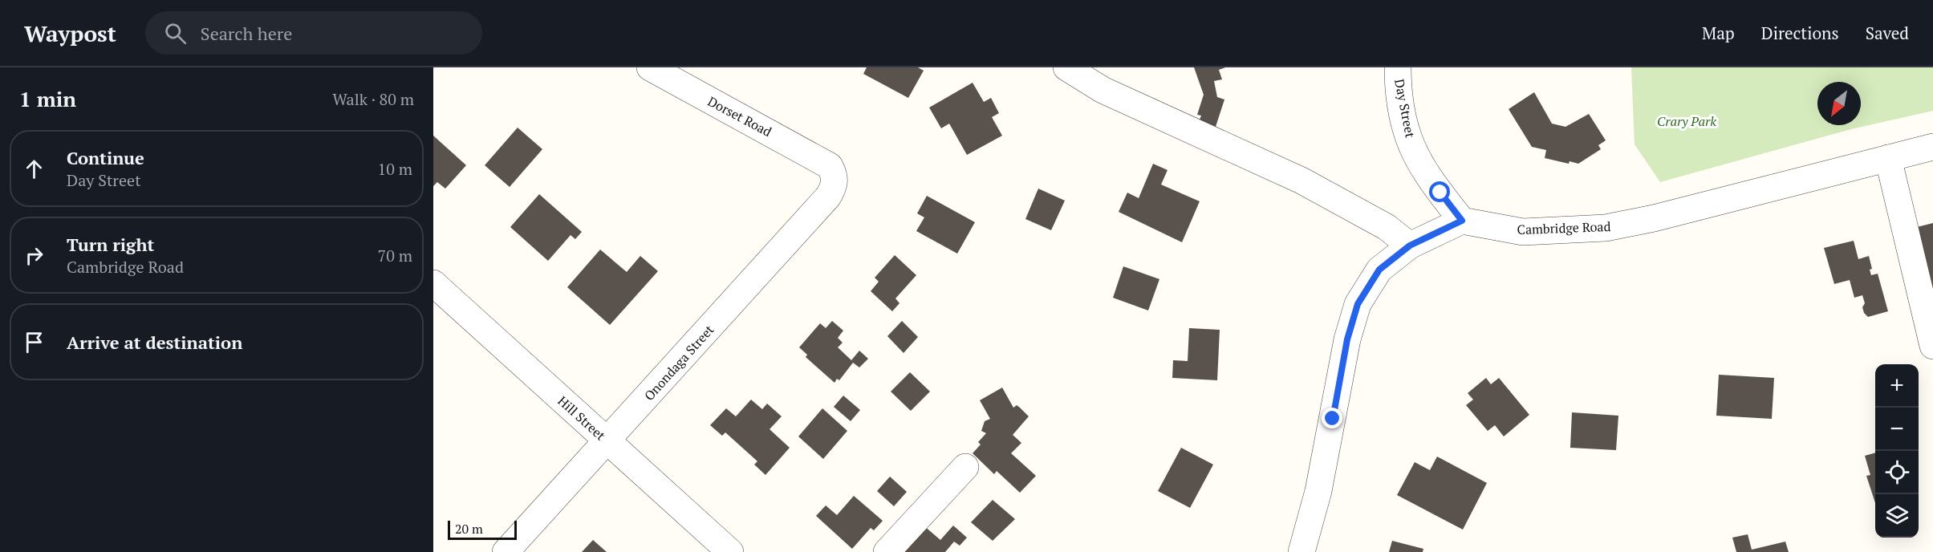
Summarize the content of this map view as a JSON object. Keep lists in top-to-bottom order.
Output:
{
  "streets": {
    "street": [
      "Day Street",
      "Dorset Road",
      "Cambridge Road",
      "Onondaga Street",
      "Hill Street"
    ]
  },
  "crossings": [
    ["Day Street", "Cambridge Road"],
    ["Dorset Road", "Onondaga Street"],
    ["Onondaga Street", "Hill Street"]
  ],
  "parks": ["Crary Park"],
  "scale_bar": "20 m",
  "north": "bottom left",
  "page": {
    "header": "Waypost",
    "search": "Search here",
    "nav": ["Map", "Directions", "Saved"],
    "heading": ["1 min", "Walk · 80 m"],
    "list": [
      ["Continue", "Day Street", "10 m"],
      ["Turn right", "Cambridge Road", "70 m"],
      "Arrive at destination"
    ],
    "map_buttons": ["+", "−"],
    "scale": "20 m"
  }
}
